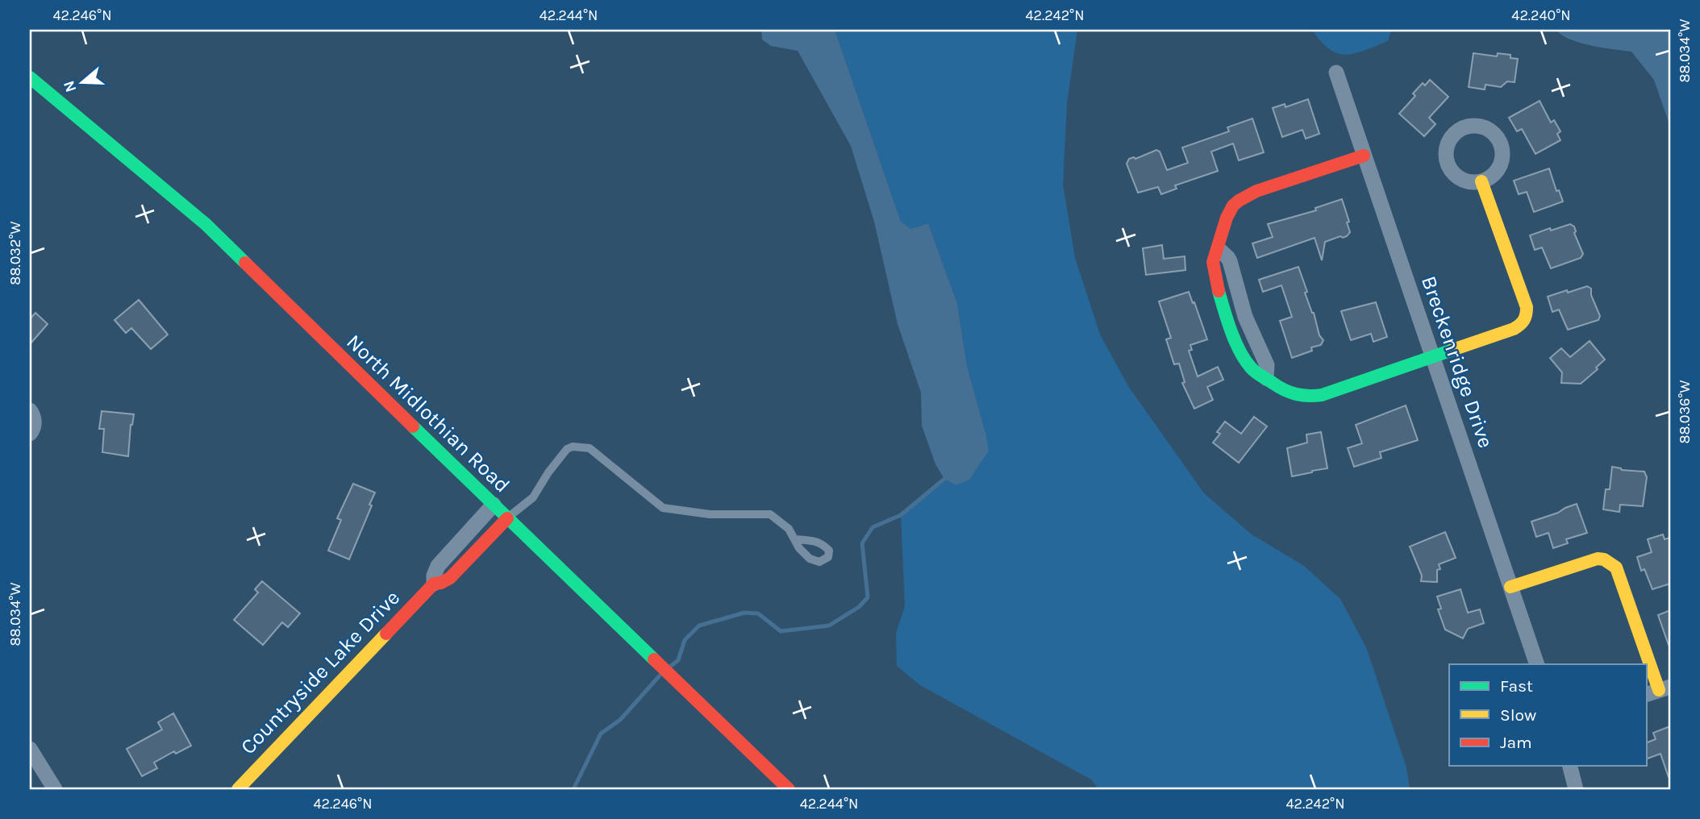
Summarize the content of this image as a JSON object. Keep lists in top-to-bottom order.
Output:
{
  "streets": {
    "street": ["Breckenridge Drive", "North Midlothian Road", "Countryside Lake Drive"]
  },
  "crossings": [
    ["North Midlothian Road", "Countryside Lake Drive"]
  ],
  "legend": ["Fast", "Slow", "Jam"],
  "north": "left",
  "coordinates": [
    "42.246°N",
    "42.244°N",
    "42.242°N",
    "42.240°N",
    "88.034°W",
    "88.032°W",
    "88.036°W"
  ]
}
